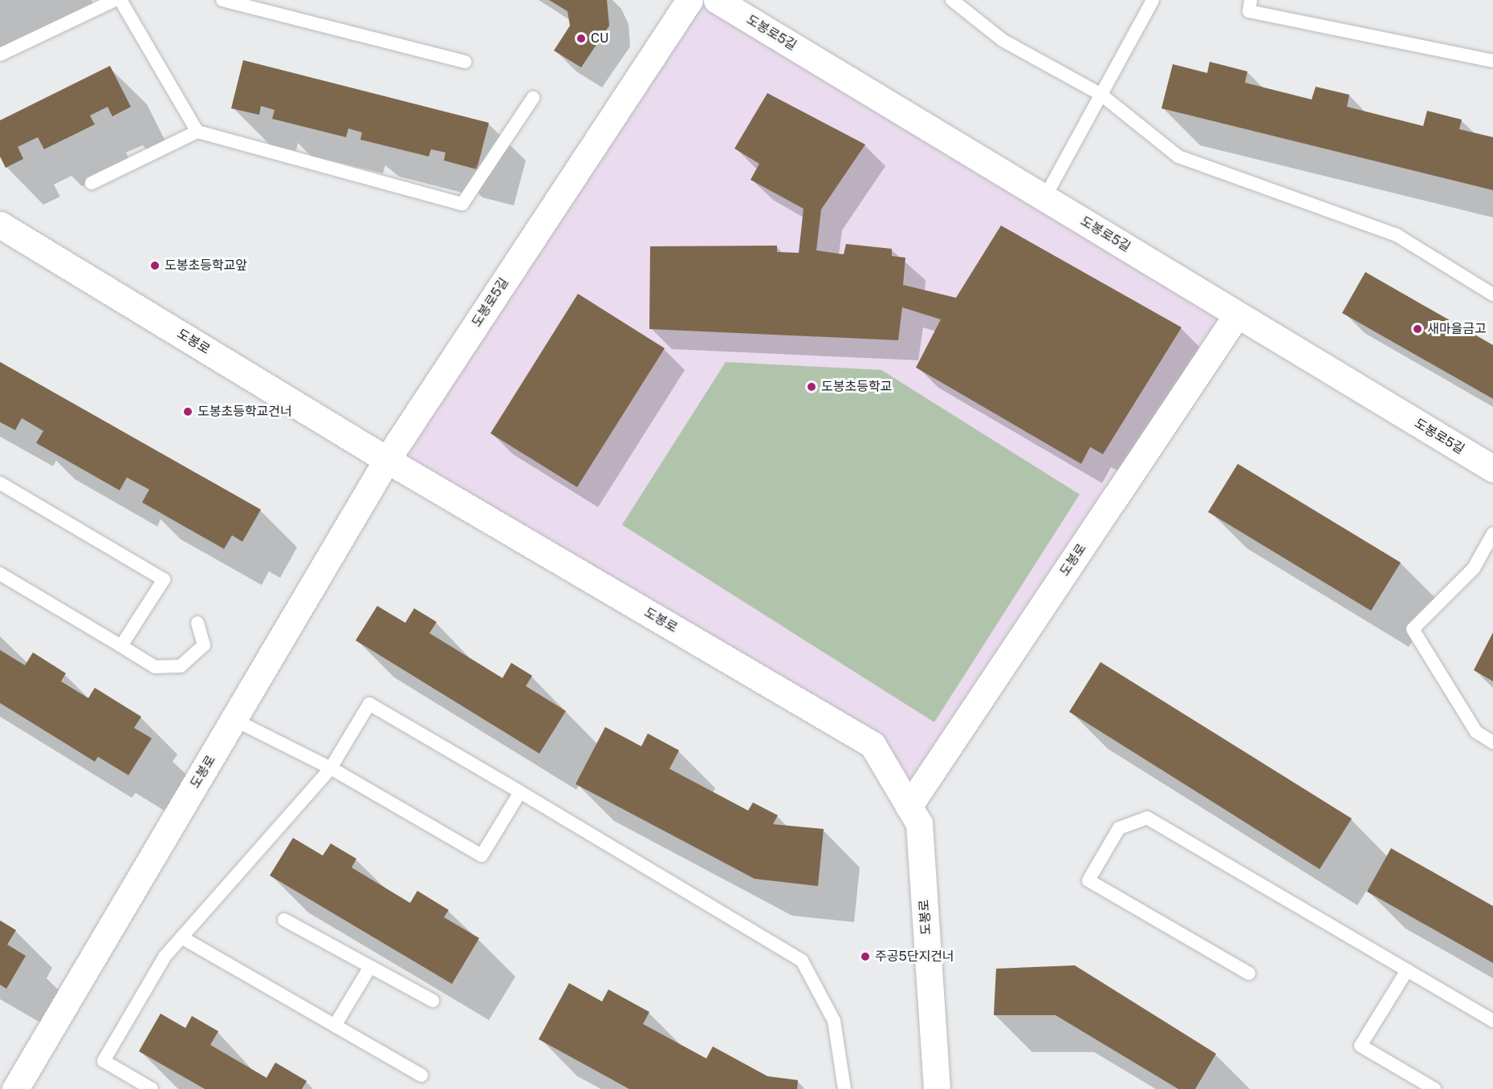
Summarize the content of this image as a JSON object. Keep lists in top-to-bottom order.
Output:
{
  "streets": {
    "street": ["도봉로5길", "도봉로"]
  },
  "crossings": [
    ["도봉로5길", "도봉로"]
  ],
  "places": [
    "CU",
    "도봉초등학교앞",
    "새마을금고",
    "도봉초등학교",
    "도봉초등학교건너",
    "주공5단지건너"
  ]
}
